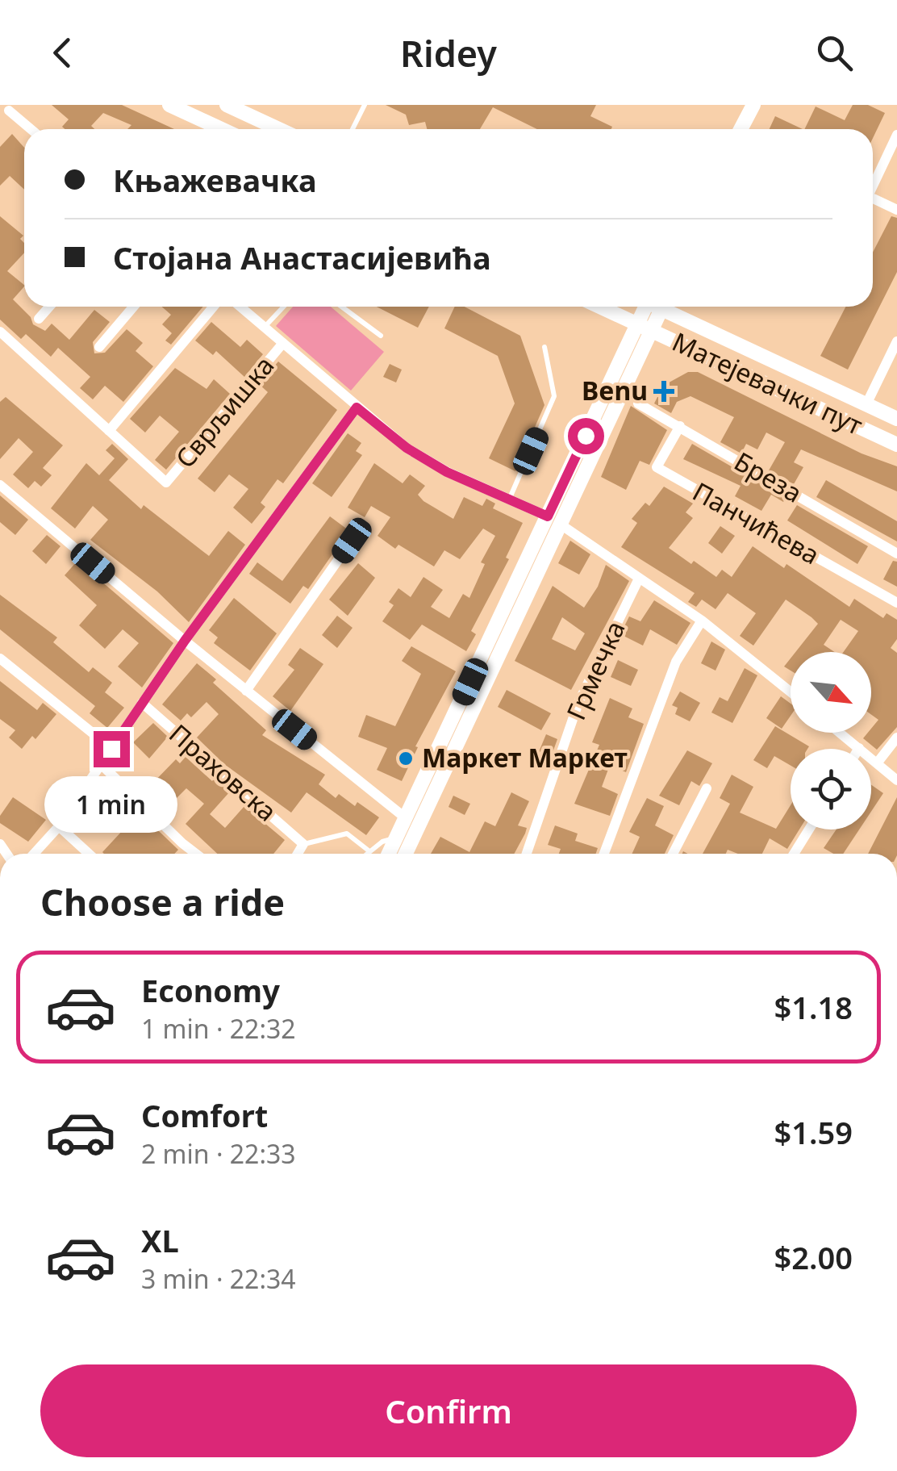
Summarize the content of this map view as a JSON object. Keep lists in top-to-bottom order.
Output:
{
  "streets": {
    "main road": ["Матејевачки пут"],
    "street": [
      "Сврљишка",
      "Бреза",
      "Панчићева",
      "Грмечка",
      "Праховска"
    ]
  },
  "crossings": [
    ["Бреза", "Панчићева"]
  ],
  "places": {
    "health": ["Benu"],
    "other": ["Маркет Маркет"]
  },
  "north": "bottom right",
  "page": {
    "header": "Ridey",
    "banner": ["Књажевачка", "Стојана Анастасијевића"],
    "bubble": "1 min",
    "heading": "Choose a ride",
    "list": [
      {
        "name": "Economy",
        "note": "1 min · 22:32",
        "value": "$1.18"
      },
      {
        "name": "Comfort",
        "note": "2 min · 22:33",
        "value": "$1.59"
      },
      {
        "name": "XL",
        "note": "3 min · 22:34",
        "value": "$2.00"
      }
    ],
    "buttons": "Confirm"
  }
}
